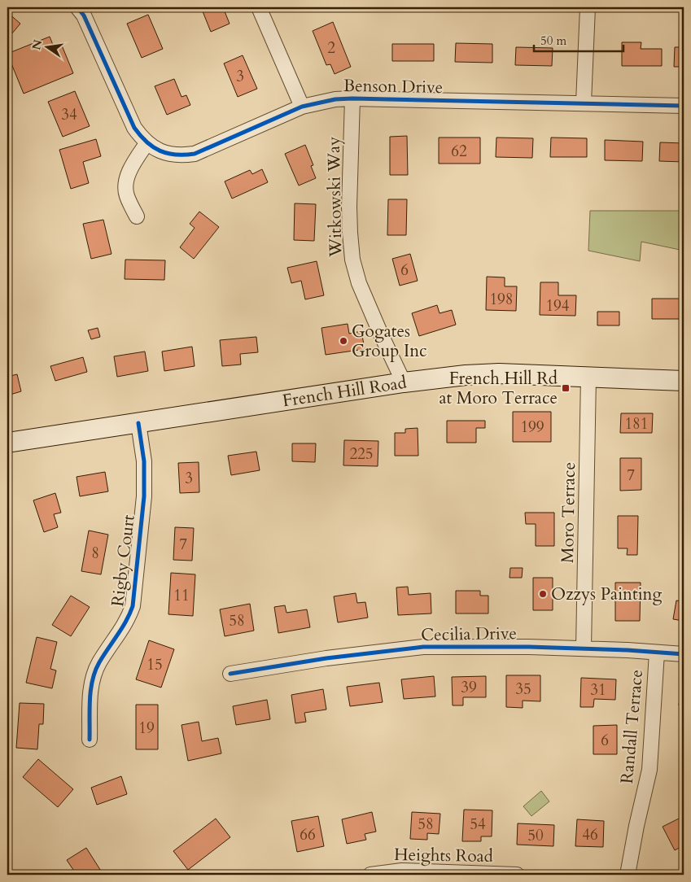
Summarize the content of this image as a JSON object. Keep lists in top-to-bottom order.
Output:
{
  "streets": {
    "main road": ["French Hill Road"],
    "street": [
      "Benson Drive",
      "Witkowski Way",
      "Moro Terrace",
      "Rigby Court",
      "Cecilia Drive",
      "Randall Terrace",
      "Heights Road"
    ]
  },
  "crossings": [
    ["Benson Drive", "Witkowski Way"],
    ["Witkowski Way", "French Hill Road"],
    ["French Hill Road", "Moro Terrace"],
    ["French Hill Road", "Rigby Court"],
    ["Moro Terrace", "Cecilia Drive"],
    ["Cecilia Drive", "Randall Terrace"]
  ],
  "places": {
    "other": ["Gogates Group Inc", "Ozzys Painting"],
    "transit": ["French Hill Rd at Moro Terrace"]
  },
  "house_numbers": [
    "2",
    "3",
    "34",
    "62",
    "6",
    "198",
    "194",
    "181",
    "199",
    "225",
    "7",
    "3",
    "7",
    "8",
    "11",
    "58",
    "15",
    "39",
    "35",
    "31",
    "19",
    "6",
    "58",
    "54",
    "66",
    "46",
    "50"
  ],
  "scale_bar": "50 m",
  "north": "left"
}
